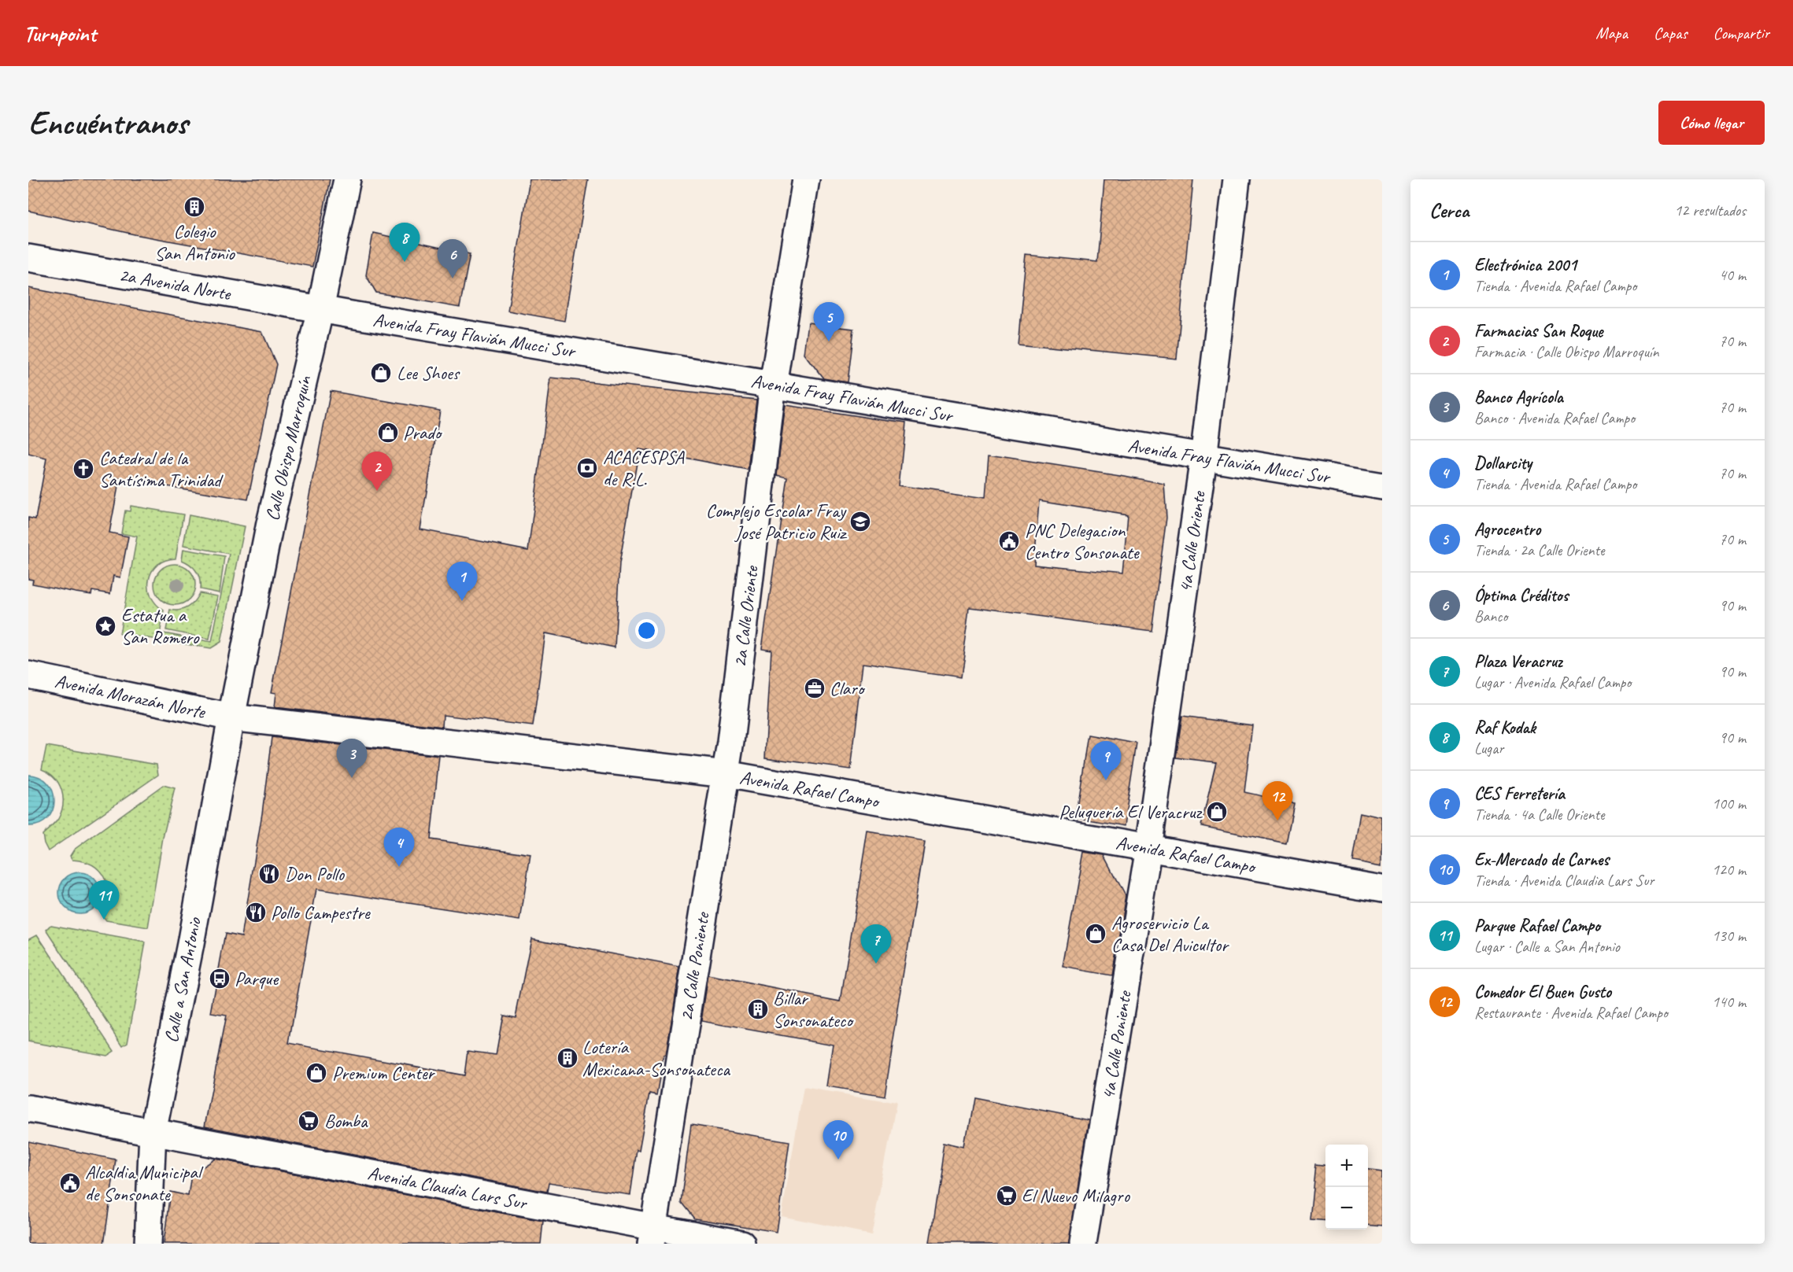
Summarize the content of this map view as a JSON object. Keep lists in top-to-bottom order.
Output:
{
  "streets": {
    "street": [
      "2a Avenida Norte",
      "Avenida Fray Flavián Mucci Sur",
      "Calle Obispo Marroquín",
      "4a Calle Oriente",
      "2a Calle Oriente",
      "Avenida Morazán Norte",
      "Avenida Rafael Campo",
      "2a Calle Poniente",
      "Calle a San Antonio",
      "4a Calle Poniente",
      "Avenida Claudia Lars Sur"
    ]
  },
  "crossings": [
    ["2a Avenida Norte", "Avenida Fray Flavián Mucci Sur"],
    ["2a Avenida Norte", "Calle Obispo Marroquín"],
    ["Avenida Fray Flavián Mucci Sur", "Calle Obispo Marroquín"],
    ["Avenida Fray Flavián Mucci Sur", "4a Calle Oriente"],
    ["Avenida Fray Flavián Mucci Sur", "2a Calle Oriente"],
    ["Calle Obispo Marroquín", "Avenida Morazán Norte"],
    ["Calle Obispo Marroquín", "Avenida Rafael Campo"],
    ["Calle Obispo Marroquín", "Calle a San Antonio"],
    ["4a Calle Oriente", "Avenida Rafael Campo"],
    ["4a Calle Oriente", "4a Calle Poniente"],
    ["2a Calle Oriente", "Avenida Rafael Campo"],
    ["2a Calle Oriente", "2a Calle Poniente"],
    ["Avenida Morazán Norte", "Avenida Rafael Campo"],
    ["Avenida Morazán Norte", "Calle a San Antonio"],
    ["Avenida Rafael Campo", "2a Calle Poniente"],
    ["Avenida Rafael Campo", "Calle a San Antonio"],
    ["Avenida Rafael Campo", "4a Calle Poniente"],
    ["2a Calle Poniente", "Avenida Claudia Lars Sur"],
    ["Calle a San Antonio", "Avenida Claudia Lars Sur"]
  ],
  "places": {
    "building": ["Colegio San Antonio", "Billar Sonsonateco", "Lotería Mexicana-Sonsonateca"],
    "shop": [
      "Lee Shoes",
      "Prado",
      "Peluquería El Veracruz",
      "Agroservicio La Casa Del Avicultor",
      "Premium Center"
    ],
    "bank": ["ACACESPSA de R.L."],
    "church": ["Catedral de la Santísima Trinidad"],
    "school or university": ["Complejo Escolar Fray José Patricio Ruiz"],
    "public building": ["PNC Delegacion Centro Sonsonate", "Alcaldia Municipal de Sonsonate"],
    "place": ["Estatua a San Romero"],
    "office": ["Claro"],
    "restaurant": ["Don Pollo", "Pollo Campestre"],
    "bus stop": ["Parque"],
    "supermarket": ["Bomba", "El Nuevo Milagro"]
  },
  "page": {
    "header": "Turnpoint",
    "nav": ["Mapa", "Capas", "Compartir"],
    "buttons": "Cómo llegar",
    "title": "Encuéntranos",
    "heading": ["Cerca", "12 resultados"],
    "pins": [
      "8",
      "6",
      "5",
      "2",
      "1",
      "3",
      "9",
      "12",
      "4",
      "11",
      "7",
      "10"
    ],
    "list": [
      {
        "mark": "1",
        "name": "Electrónica 2001",
        "note": "Tienda · Avenida Rafael Campo",
        "value": "40 m"
      },
      {
        "mark": "2",
        "name": "Farmacias San Roque",
        "note": "Farmacia · Calle Obispo Marroquín",
        "value": "70 m"
      },
      {
        "mark": "3",
        "name": "Banco Agrícola",
        "note": "Banco · Avenida Rafael Campo",
        "value": "70 m"
      },
      {
        "mark": "4",
        "name": "Dollarcity",
        "note": "Tienda · Avenida Rafael Campo",
        "value": "70 m"
      },
      {
        "mark": "5",
        "name": "Agrocentro",
        "note": "Tienda · 2a Calle Oriente",
        "value": "70 m"
      },
      {
        "mark": "6",
        "name": "Óptima Créditos",
        "note": "Banco",
        "value": "90 m"
      },
      {
        "mark": "7",
        "name": "Plaza Veracruz",
        "note": "Lugar · Avenida Rafael Campo",
        "value": "90 m"
      },
      {
        "mark": "8",
        "name": "Raf Kodak",
        "note": "Lugar",
        "value": "90 m"
      },
      {
        "mark": "9",
        "name": "CES Ferretería",
        "note": "Tienda · 4a Calle Oriente",
        "value": "100 m"
      },
      {
        "mark": "10",
        "name": "Ex-Mercado de Carnes",
        "note": "Tienda · Avenida Claudia Lars Sur",
        "value": "120 m"
      },
      {
        "mark": "11",
        "name": "Parque Rafael Campo",
        "note": "Lugar · Calle a San Antonio",
        "value": "130 m"
      },
      {
        "mark": "12",
        "name": "Comedor El Buen Gusto",
        "note": "Restaurante · Avenida Rafael Campo",
        "value": "140 m"
      }
    ],
    "map_buttons": ["+", "−"]
  }
}
